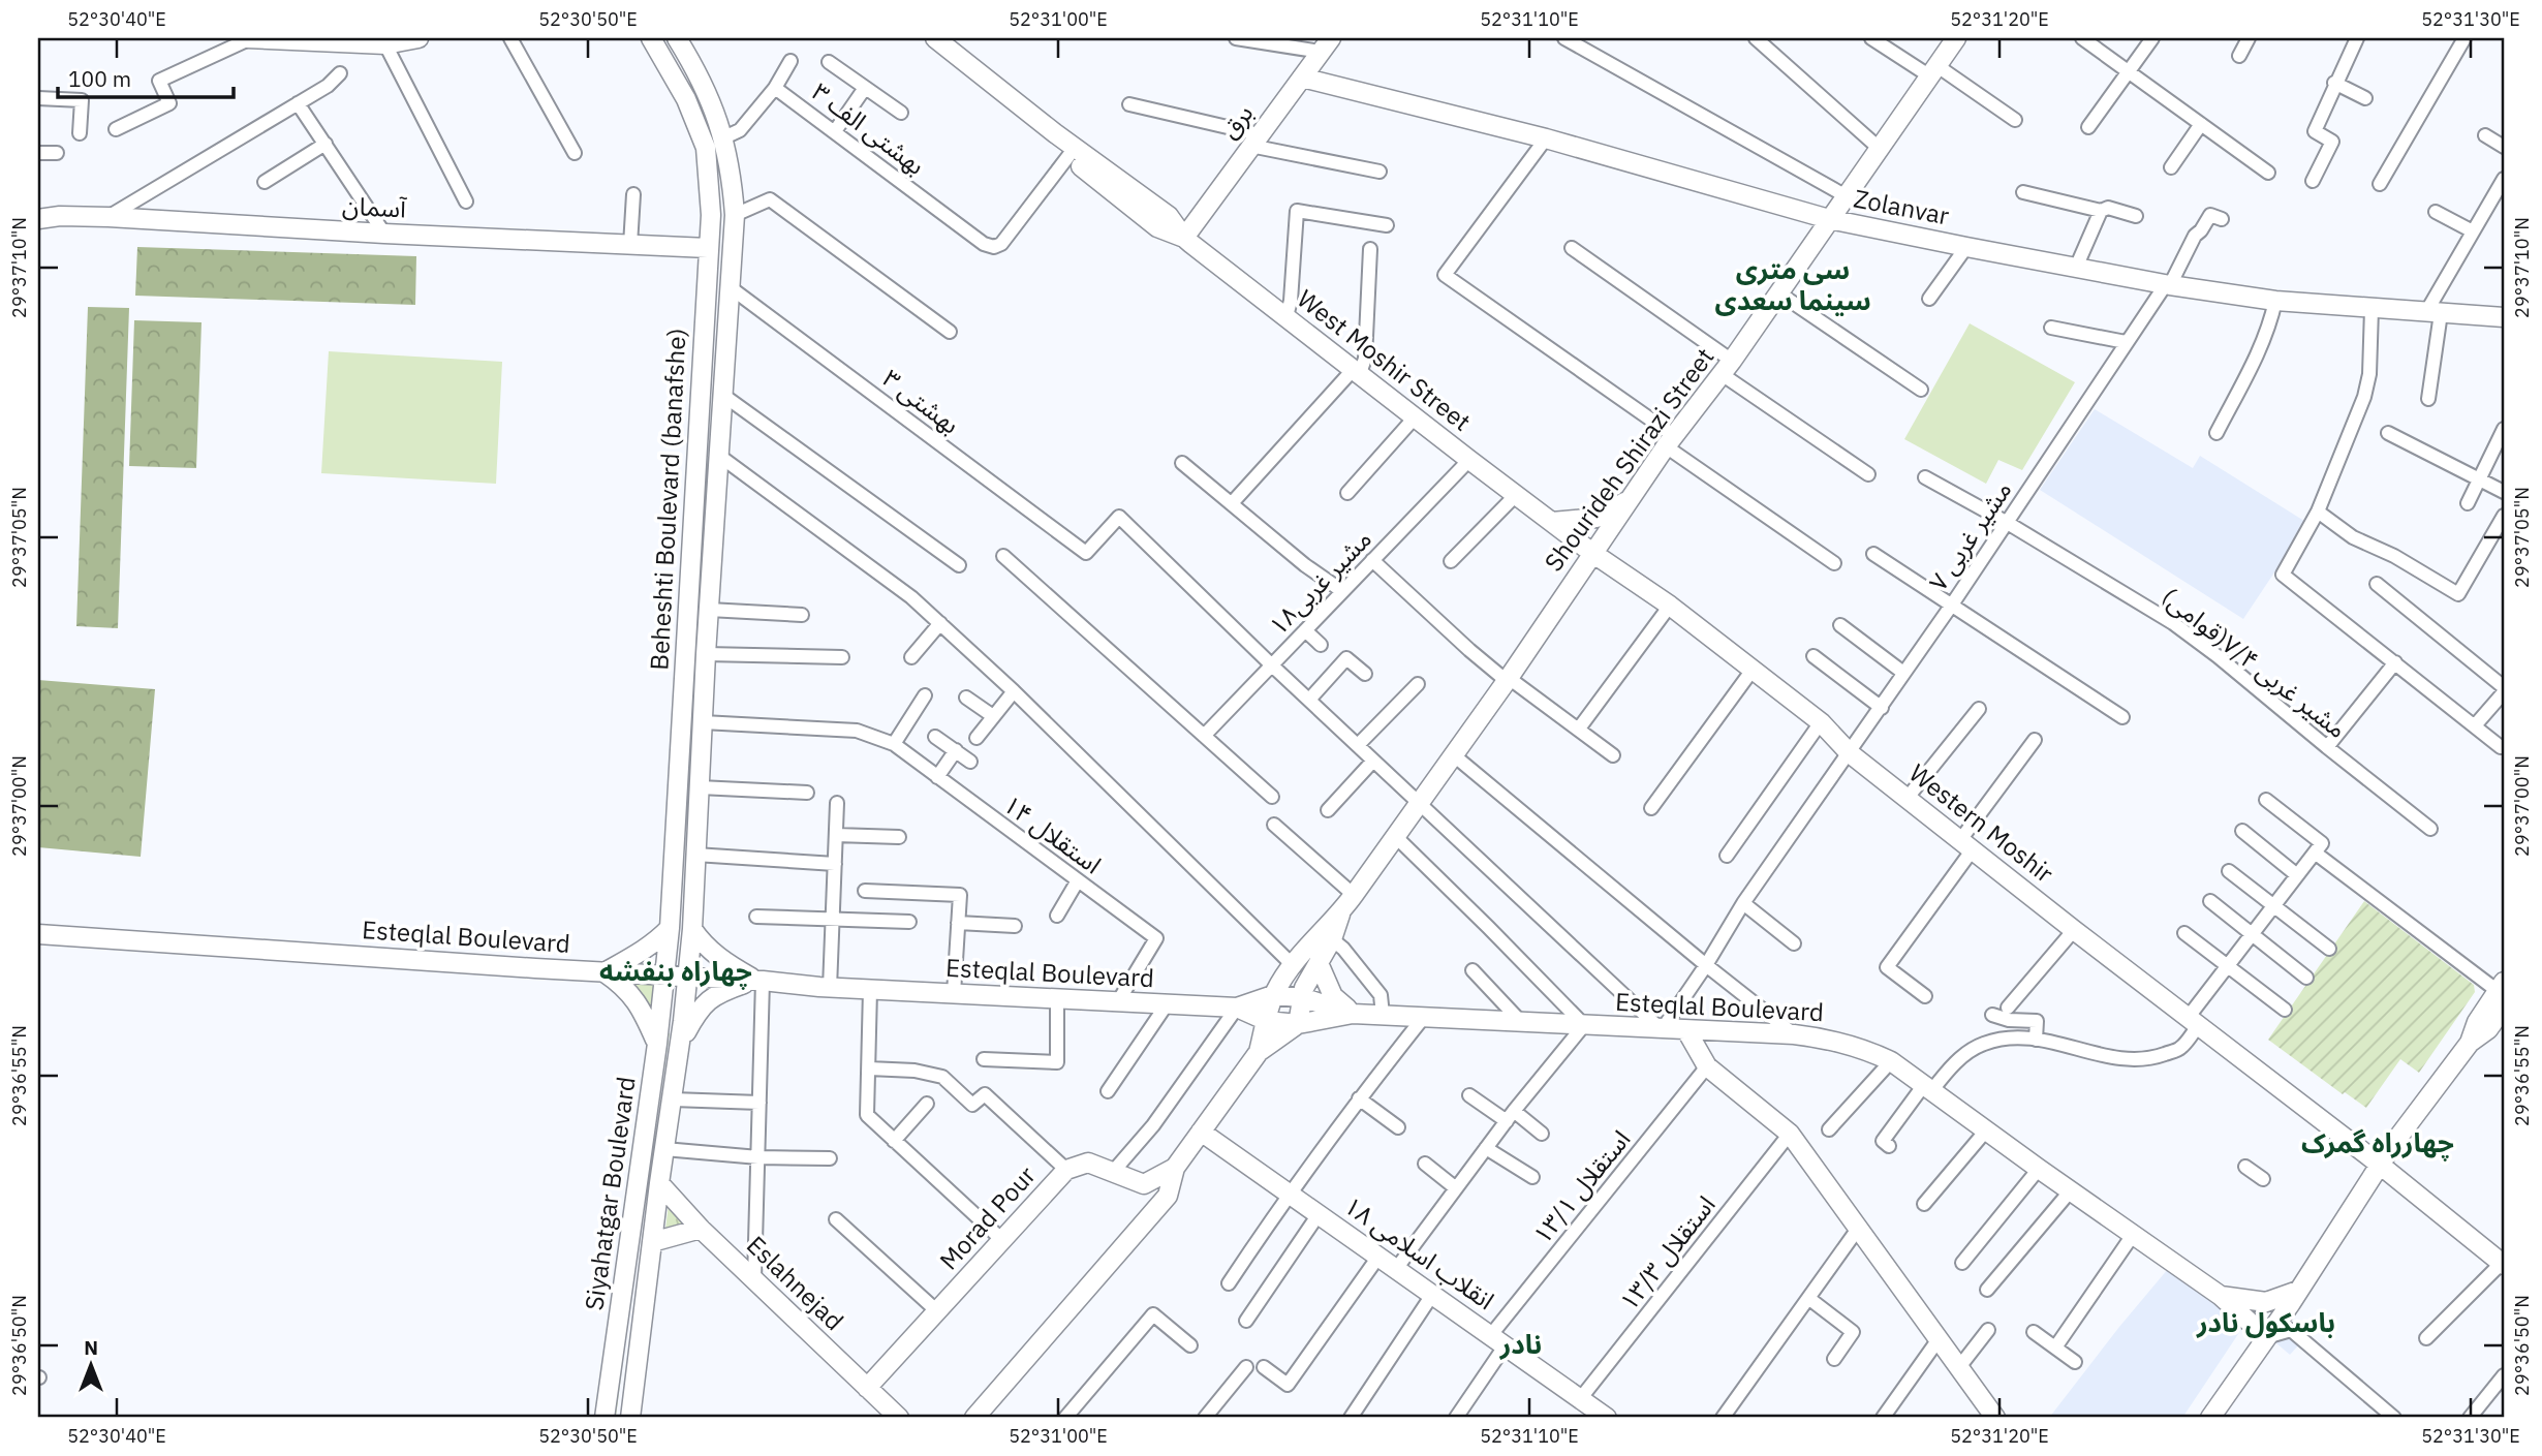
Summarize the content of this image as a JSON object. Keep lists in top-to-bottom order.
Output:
{
  "streets": {
    "main road": [
      "برق",
      "آسمان",
      "Zolanvar",
      "West Moshir Street",
      "Shourideh Shirazi Street",
      "Beheshti Boulevard (banafshe)",
      "Western Moshir",
      "Esteqlal Boulevard",
      "Siyahatgar Boulevard",
      "Morad Pour",
      "۱۸ انقلاب اسلامی",
      "Eslahnejad"
    ],
    "street": [
      "بهشتی الف ۳",
      "بهشتی ۳",
      "مشیر غربی ۷",
      "مشیر غربی۱۸",
      "(قوامی)مشیر غربی ۷/۴",
      "استقلال ۱۴",
      "۱۳/۱ استقلال",
      "۱۳/۳ استقلال"
    ]
  },
  "crossings": [
    ["برق", "Zolanvar"],
    ["برق", "West Moshir Street"],
    ["بهشتی الف ۳", "West Moshir Street"],
    ["آسمان", "Beheshti Boulevard (banafshe)"],
    ["Zolanvar", "Shourideh Shirazi Street"],
    ["Zolanvar", "مشیر غربی ۷"],
    ["West Moshir Street", "مشیر غربی۱۸"],
    ["West Moshir Street", "Western Moshir"],
    ["بهشتی ۳", "مشیر غربی۱۸"],
    ["Shourideh Shirazi Street", "Western Moshir"],
    ["Shourideh Shirazi Street", "Esteqlal Boulevard"],
    ["Shourideh Shirazi Street", "Morad Pour"],
    ["Beheshti Boulevard (banafshe)", "Esteqlal Boulevard"],
    ["Beheshti Boulevard (banafshe)", "Siyahatgar Boulevard"],
    ["مشیر غربی ۷", "(قوامی)مشیر غربی ۷/۴"],
    ["مشیر غربی ۷", "Western Moshir"],
    ["مشیر غربی ۷", "Esteqlal Boulevard"],
    ["استقلال ۱۴", "Esteqlal Boulevard"],
    ["Esteqlal Boulevard", "Siyahatgar Boulevard"],
    ["Esteqlal Boulevard", "Morad Pour"],
    ["۱۳/۱ استقلال", "۱۸ انقلاب اسلامی"],
    ["Morad Pour", "۱۸ انقلاب اسلامی"],
    ["Morad Pour", "Eslahnejad"],
    ["۱۸ انقلاب اسلامی", "۱۳/۳ استقلال"]
  ],
  "districts": [
    "سی متری سینما سعدی",
    "چهاراه بنفشه",
    "چهارراه گمرک",
    "باسکول نادر",
    "نادر"
  ],
  "scale_bar": "100 m",
  "north": "top",
  "coordinates": [
    "52°30'40\"E",
    "52°30'50\"E",
    "52°31'00\"E",
    "52°31'10\"E",
    "52°31'20\"E",
    "52°31'30\"E",
    "29°37'10\"N",
    "29°37'05\"N",
    "29°37'00\"N",
    "29°36'55\"N",
    "29°36'50\"N"
  ]
}
